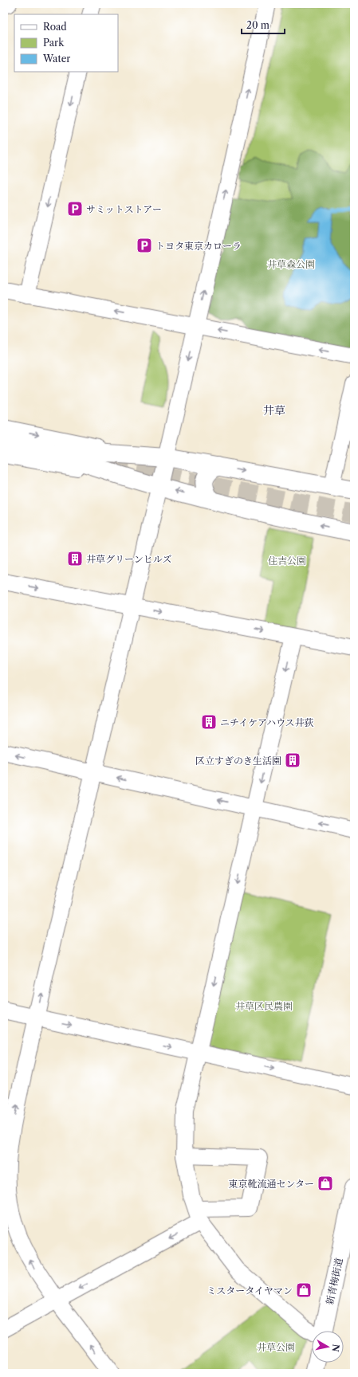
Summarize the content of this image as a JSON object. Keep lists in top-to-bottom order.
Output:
{
  "streets": {
    "main road": ["新青梅街道"]
  },
  "districts": ["井草"],
  "parks": [
    "井草森公園",
    "住吉公園",
    "井草区民農園",
    "井草公園"
  ],
  "places": {
    "parking": ["サミットストアー", "トヨタ東京カローラ"],
    "building": ["井草グリーンヒルズ", "ニチイケアハウス井荻", "区立すぎのき生活園"],
    "shop": ["東京靴流通センター", "ミスタータイヤマン"]
  },
  "legend": ["Road", "Park", "Water"],
  "scale_bar": "20 m",
  "north": "right"
}
